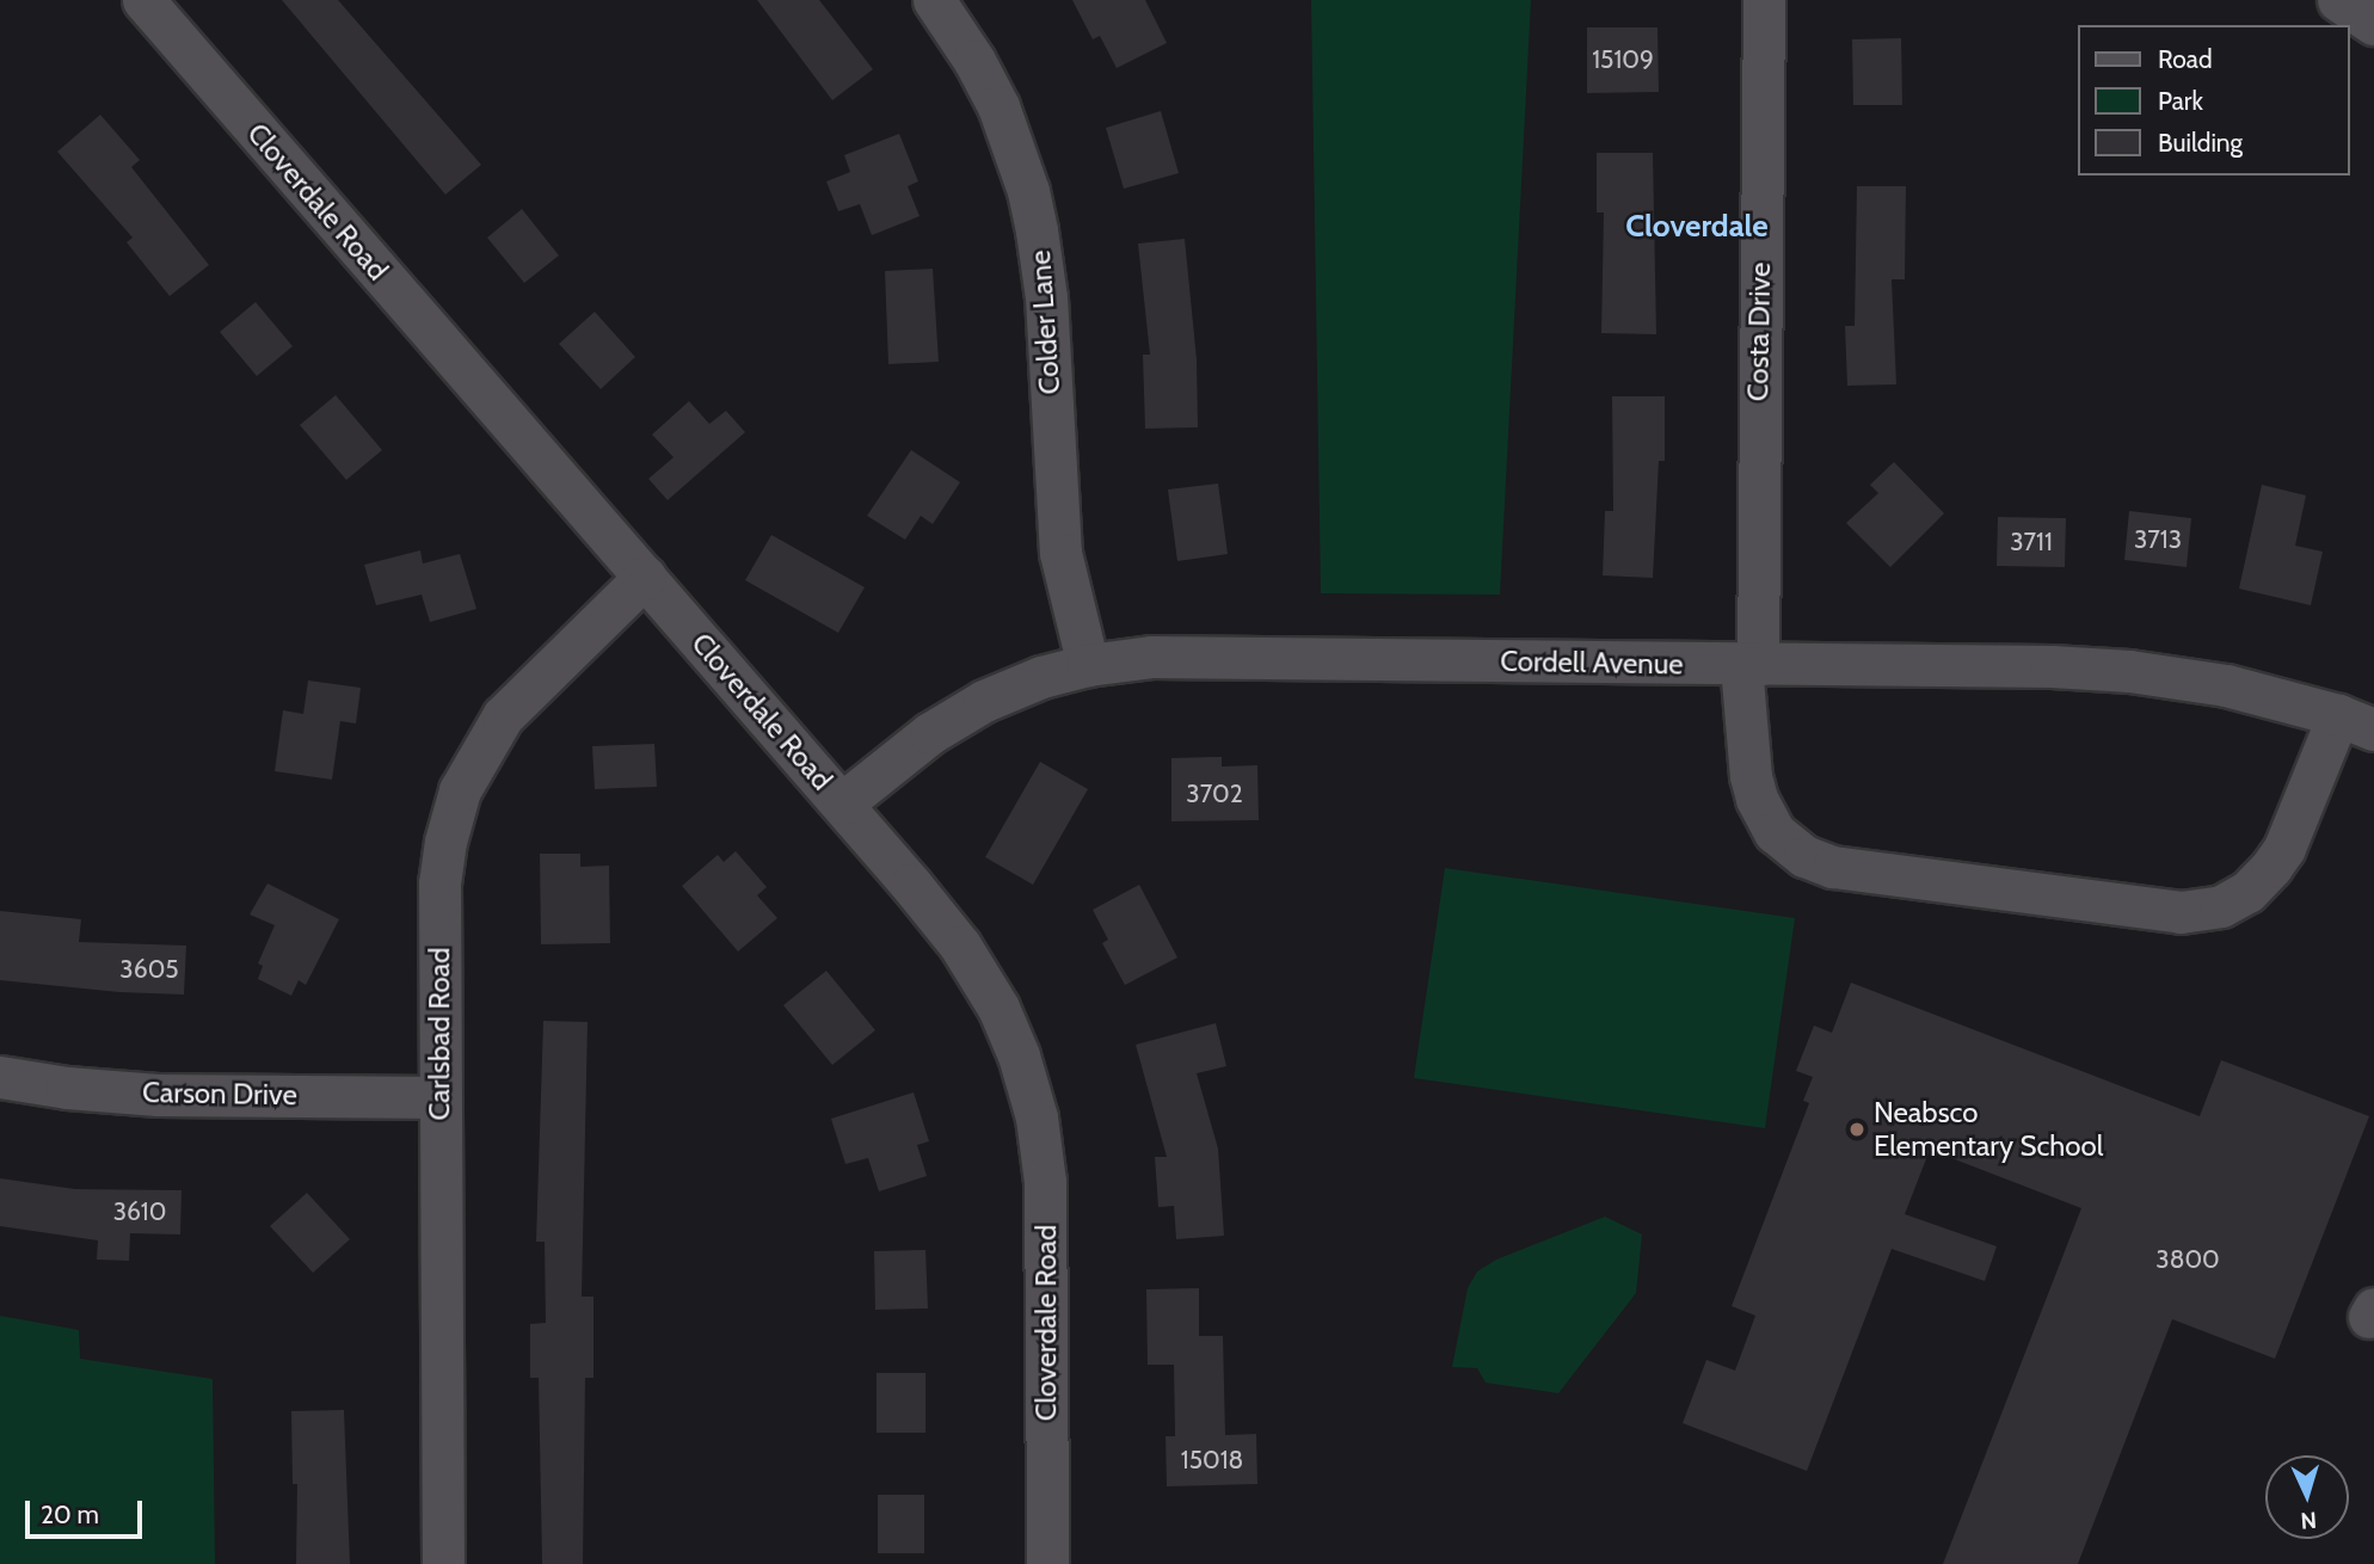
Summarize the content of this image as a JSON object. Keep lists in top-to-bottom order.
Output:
{
  "streets": {
    "street": [
      "Cloverdale Road",
      "Colder Lane",
      "Costa Drive",
      "Cordell Avenue",
      "Carlsbad Road",
      "Carson Drive"
    ]
  },
  "crossings": [
    ["Cloverdale Road", "Cordell Avenue"],
    ["Cloverdale Road", "Carlsbad Road"],
    ["Colder Lane", "Cordell Avenue"],
    ["Costa Drive", "Cordell Avenue"],
    ["Carlsbad Road", "Carson Drive"]
  ],
  "districts": ["Cloverdale"],
  "places": ["Neabsco Elementary School"],
  "house_numbers": [
    "15109",
    "3713",
    "3711",
    "3702",
    "3605",
    "3610",
    "3800",
    "15018"
  ],
  "legend": ["Road", "Park", "Building"],
  "scale_bar": "20 m",
  "north": "bottom"
}
